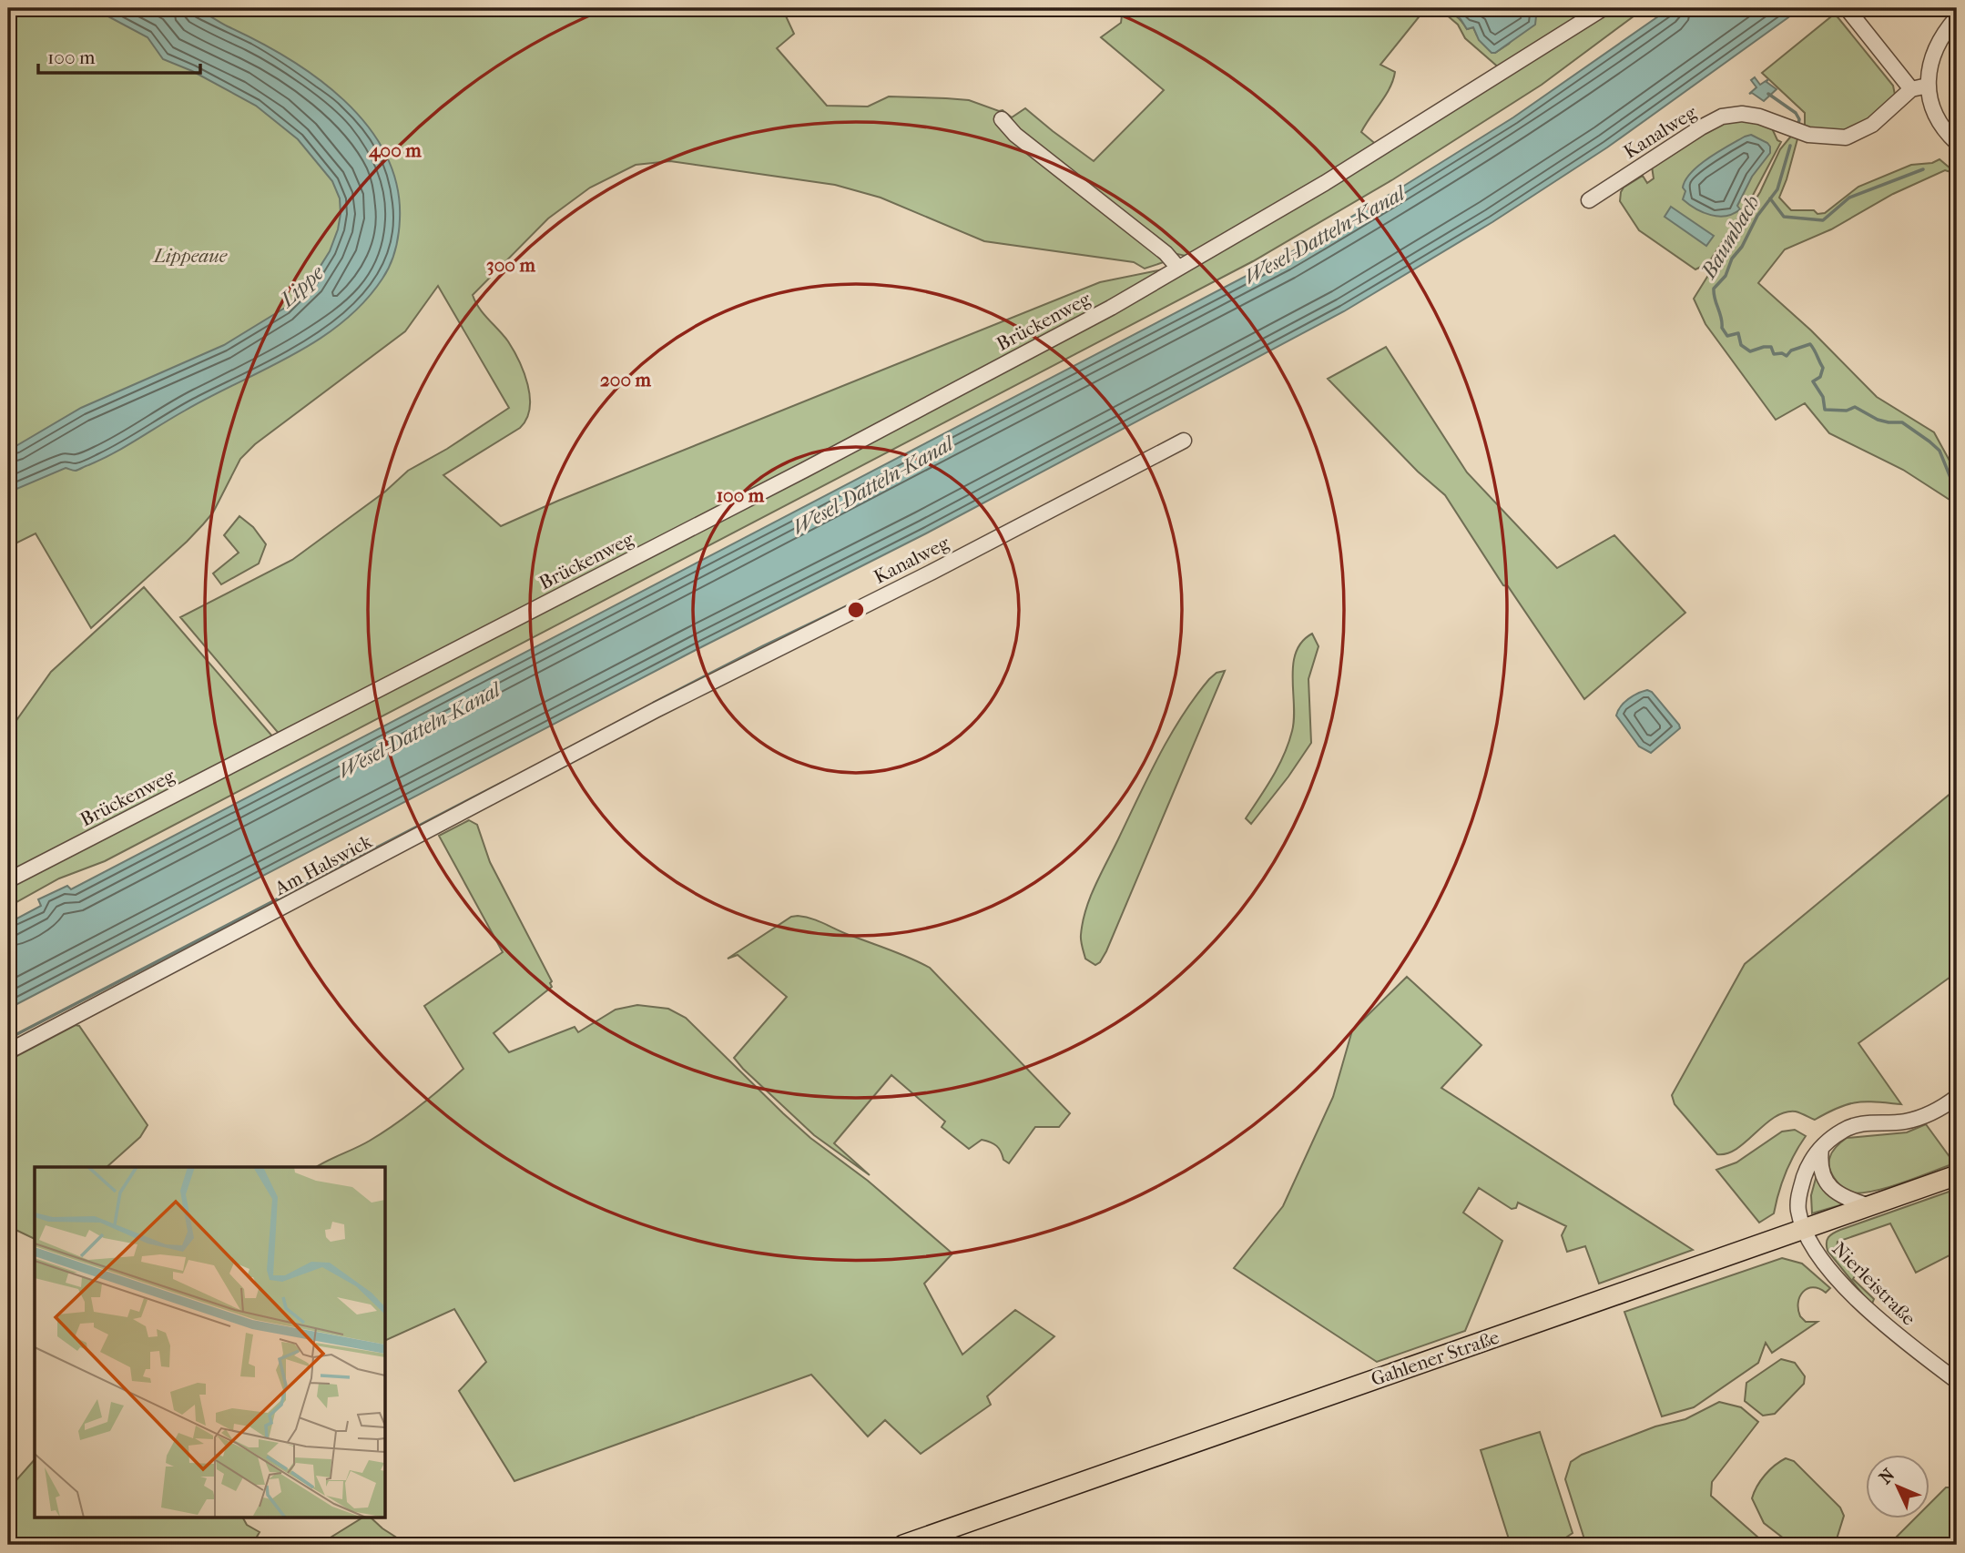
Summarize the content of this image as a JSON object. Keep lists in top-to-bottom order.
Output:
{
  "streets": {
    "main road": ["Gahlener Straße"],
    "street": [
      "Kanalweg",
      "Brückenweg",
      "Am Halswick",
      "Nierleistraße"
    ]
  },
  "crossings": [
    ["Kanalweg", "Am Halswick"],
    ["Nierleistraße", "Gahlener Straße"]
  ],
  "water": ["Wesel-Datteln-Kanal", "Baumbach", "Lippe"],
  "parks": ["Lippeaue"],
  "scale_bar": "100 m",
  "north": "top left",
  "rings": [
    "400 m",
    "300 m",
    "200 m",
    "100 m"
  ]
}
